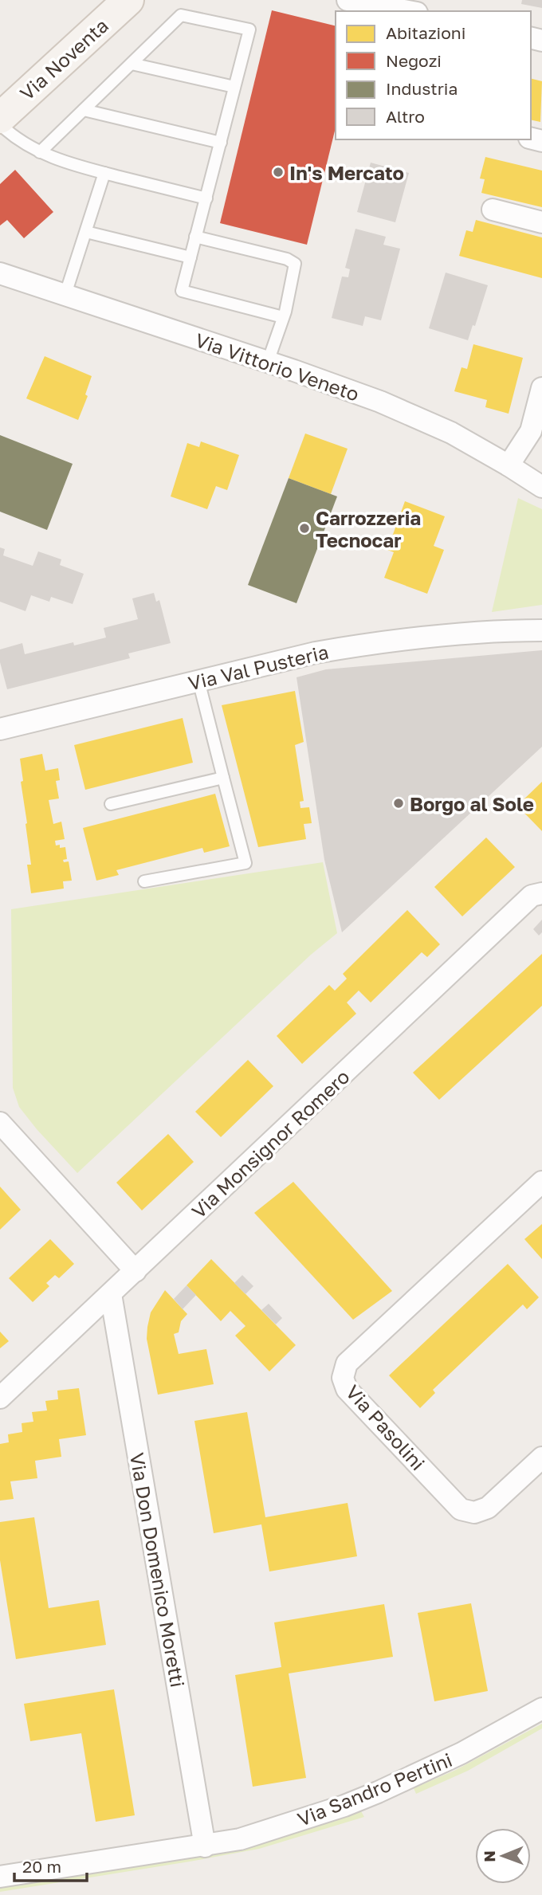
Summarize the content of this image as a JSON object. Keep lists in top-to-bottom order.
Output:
{
  "streets": {
    "street": [
      "Via Noventa",
      "Via Vittorio Veneto",
      "Via Val Pusteria",
      "Via Monsignor Romero",
      "Via Pasolini",
      "Via Don Domenico Moretti",
      "Via Sandro Pertini"
    ]
  },
  "crossings": [
    ["Via Monsignor Romero", "Via Don Domenico Moretti"],
    ["Via Don Domenico Moretti", "Via Sandro Pertini"]
  ],
  "places": ["In's Mercato", "Carrozzeria Tecnocar", "Borgo al Sole"],
  "legend": [
    "Abitazioni",
    "Negozi",
    "Industria",
    "Altro"
  ],
  "scale_bar": "20 m",
  "north": "left"
}
